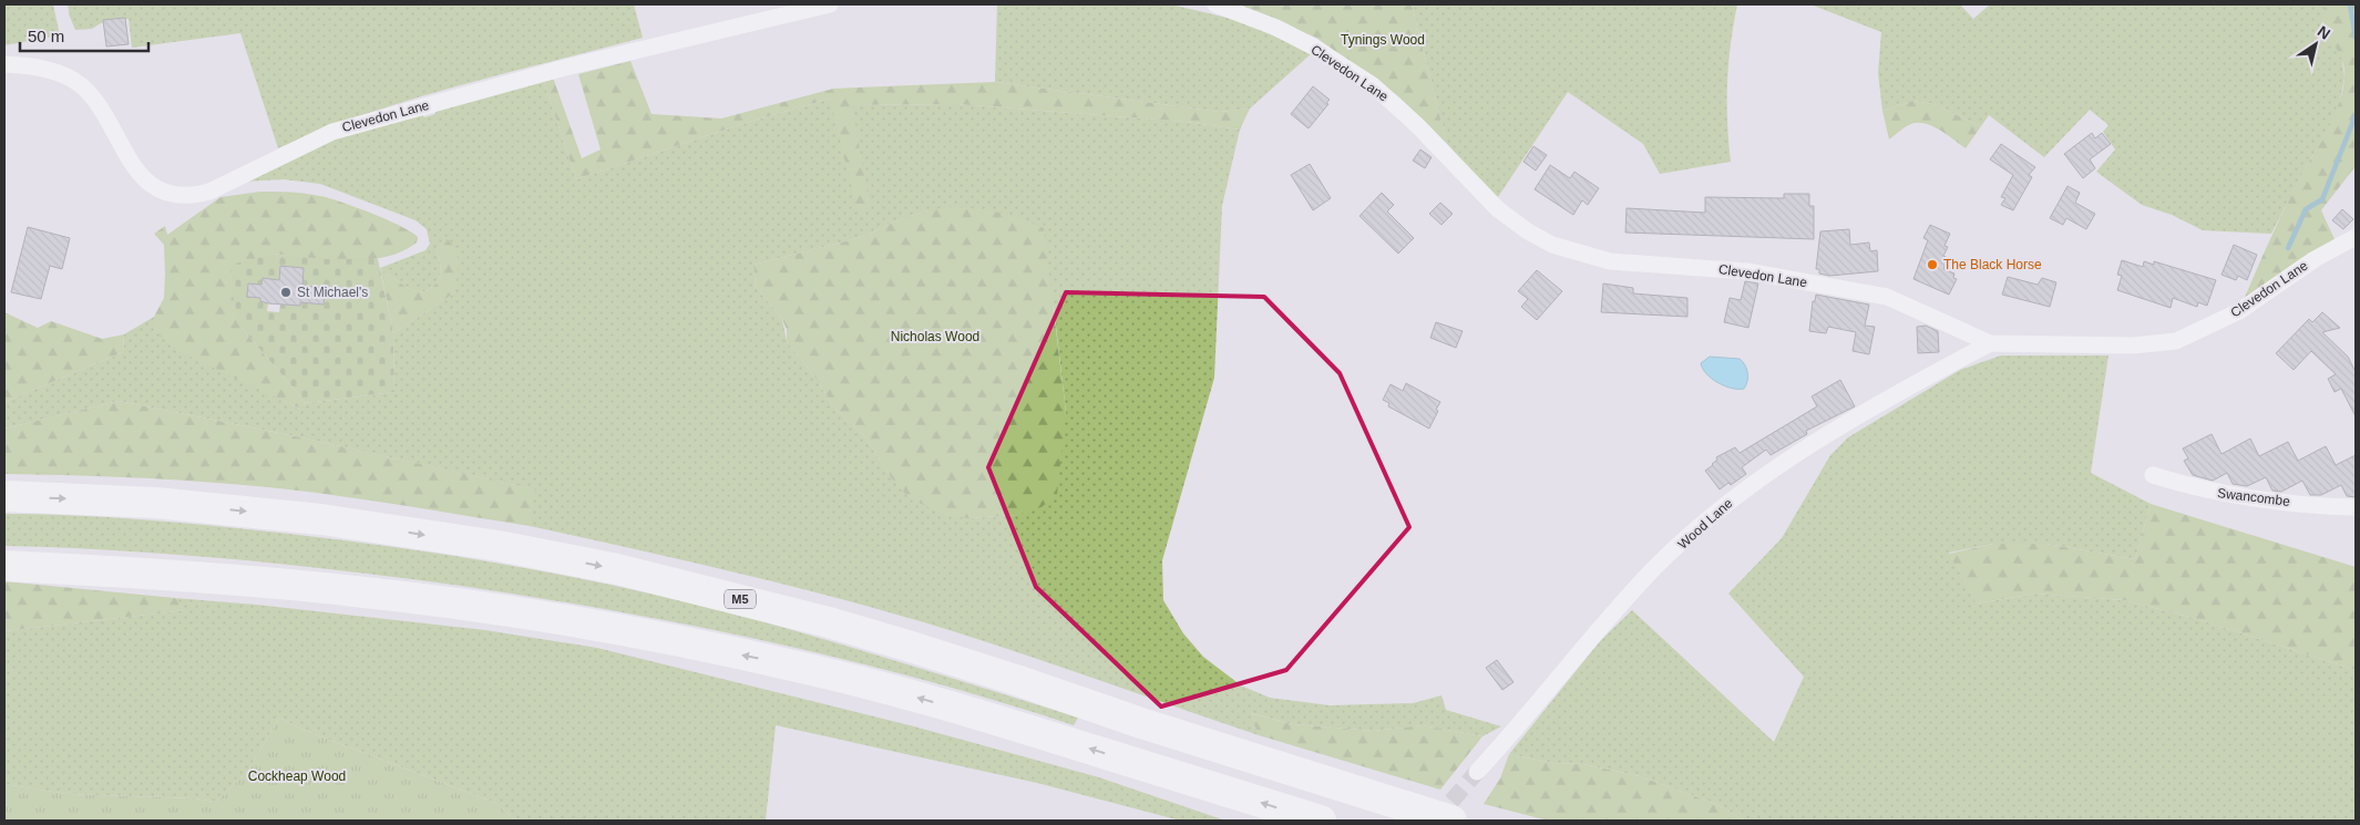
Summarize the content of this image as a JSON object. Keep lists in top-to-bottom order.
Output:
{
  "streets": {
    "highway": ["M5"],
    "street": ["Clevedon Lane", "Swancombe", "Wood Lane"]
  },
  "crossings": [
    ["Clevedon Lane", "Wood Lane"]
  ],
  "parks": ["Tynings Wood", "Nicholas Wood", "Cockheap Wood"],
  "places": ["The Black Horse", "St Michael's"],
  "scale_bar": "50 m",
  "north": "top right"
}
